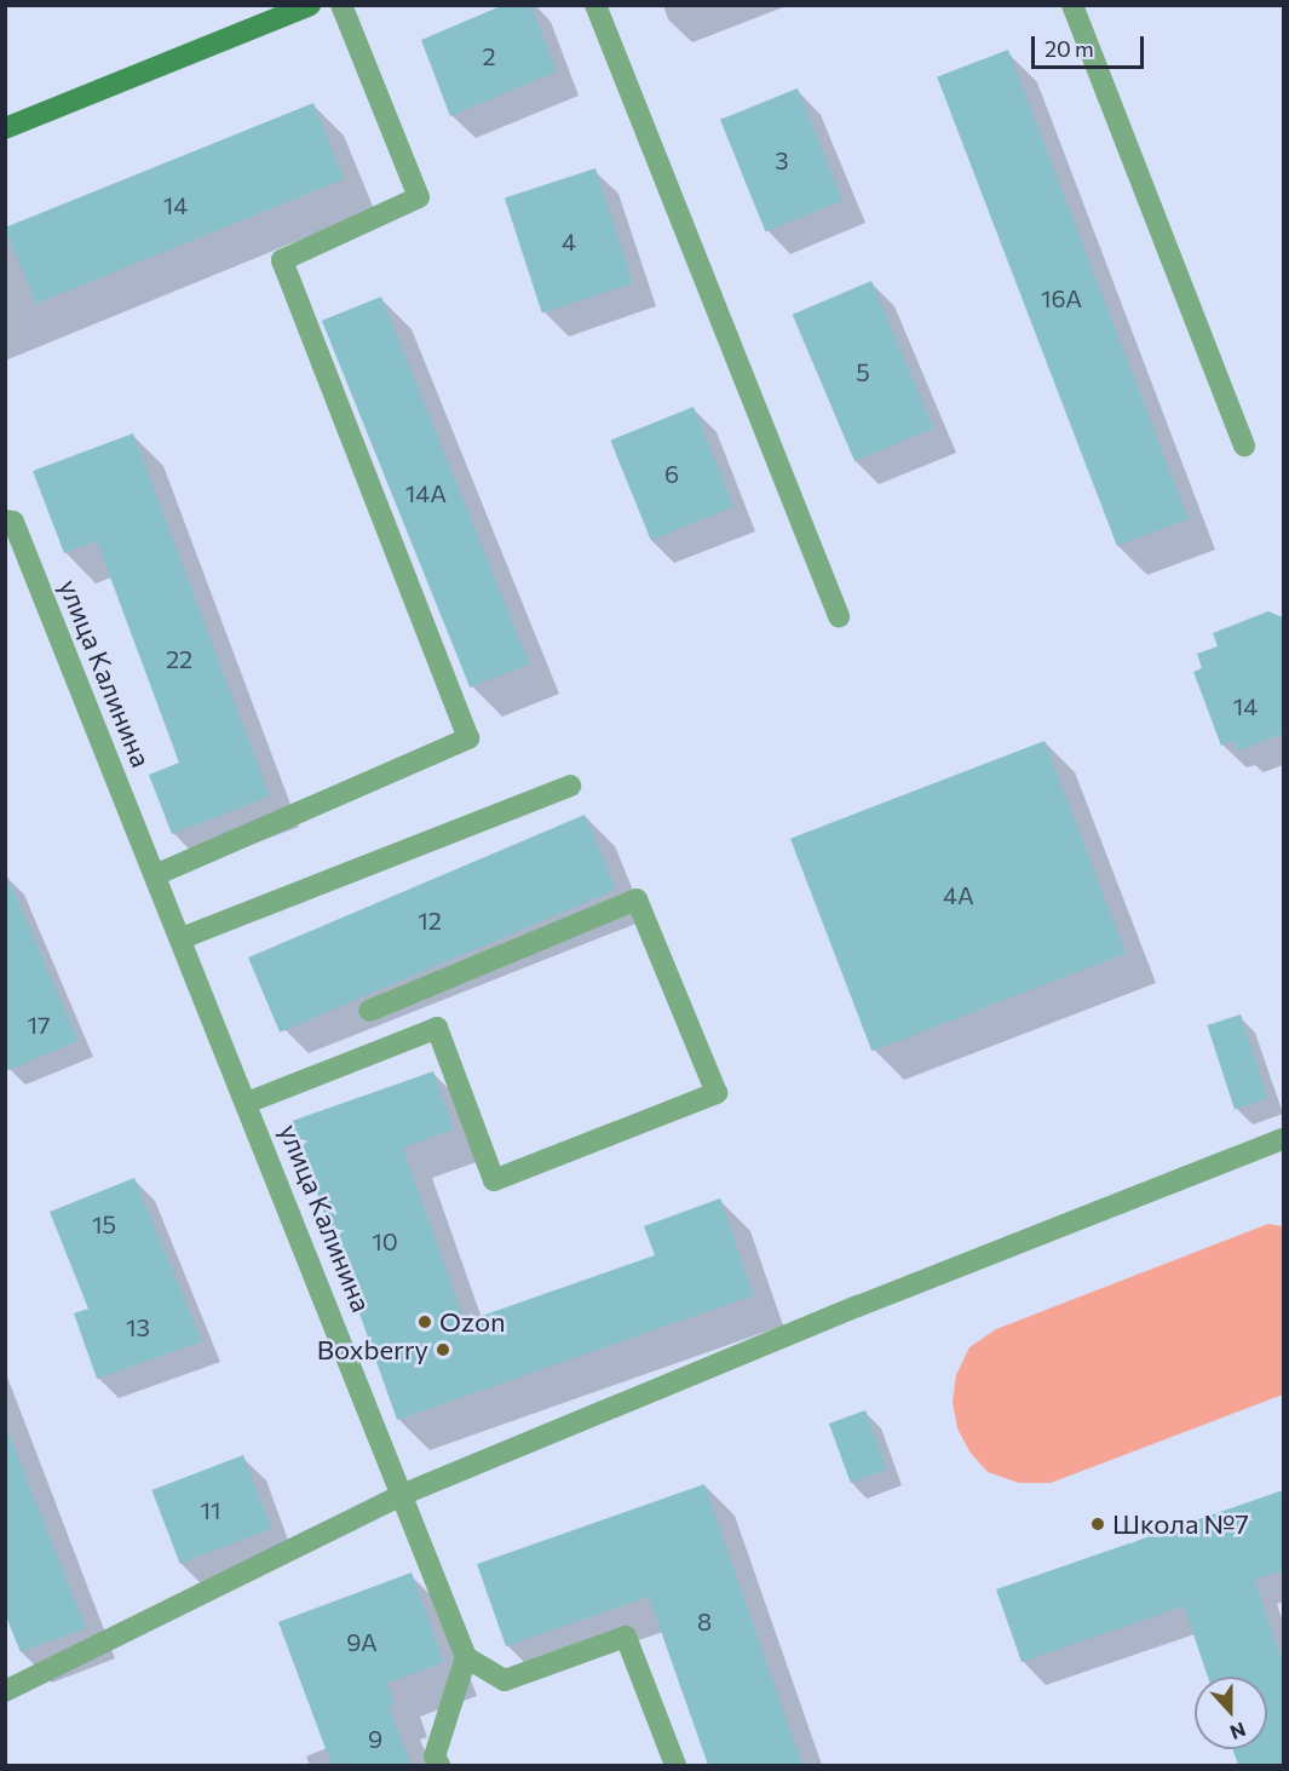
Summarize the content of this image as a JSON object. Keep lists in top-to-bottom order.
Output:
{
  "streets": {
    "street": ["улица Калинина"]
  },
  "places": ["Ozon", "Boxberry", "Школа №7"],
  "house_numbers": [
    "2",
    "3",
    "14",
    "4",
    "16А",
    "5",
    "6",
    "14А",
    "22",
    "14",
    "4А",
    "12",
    "17",
    "15",
    "10",
    "13",
    "11",
    "8",
    "9А",
    "9"
  ],
  "scale_bar": "20 m",
  "north": "bottom"
}
